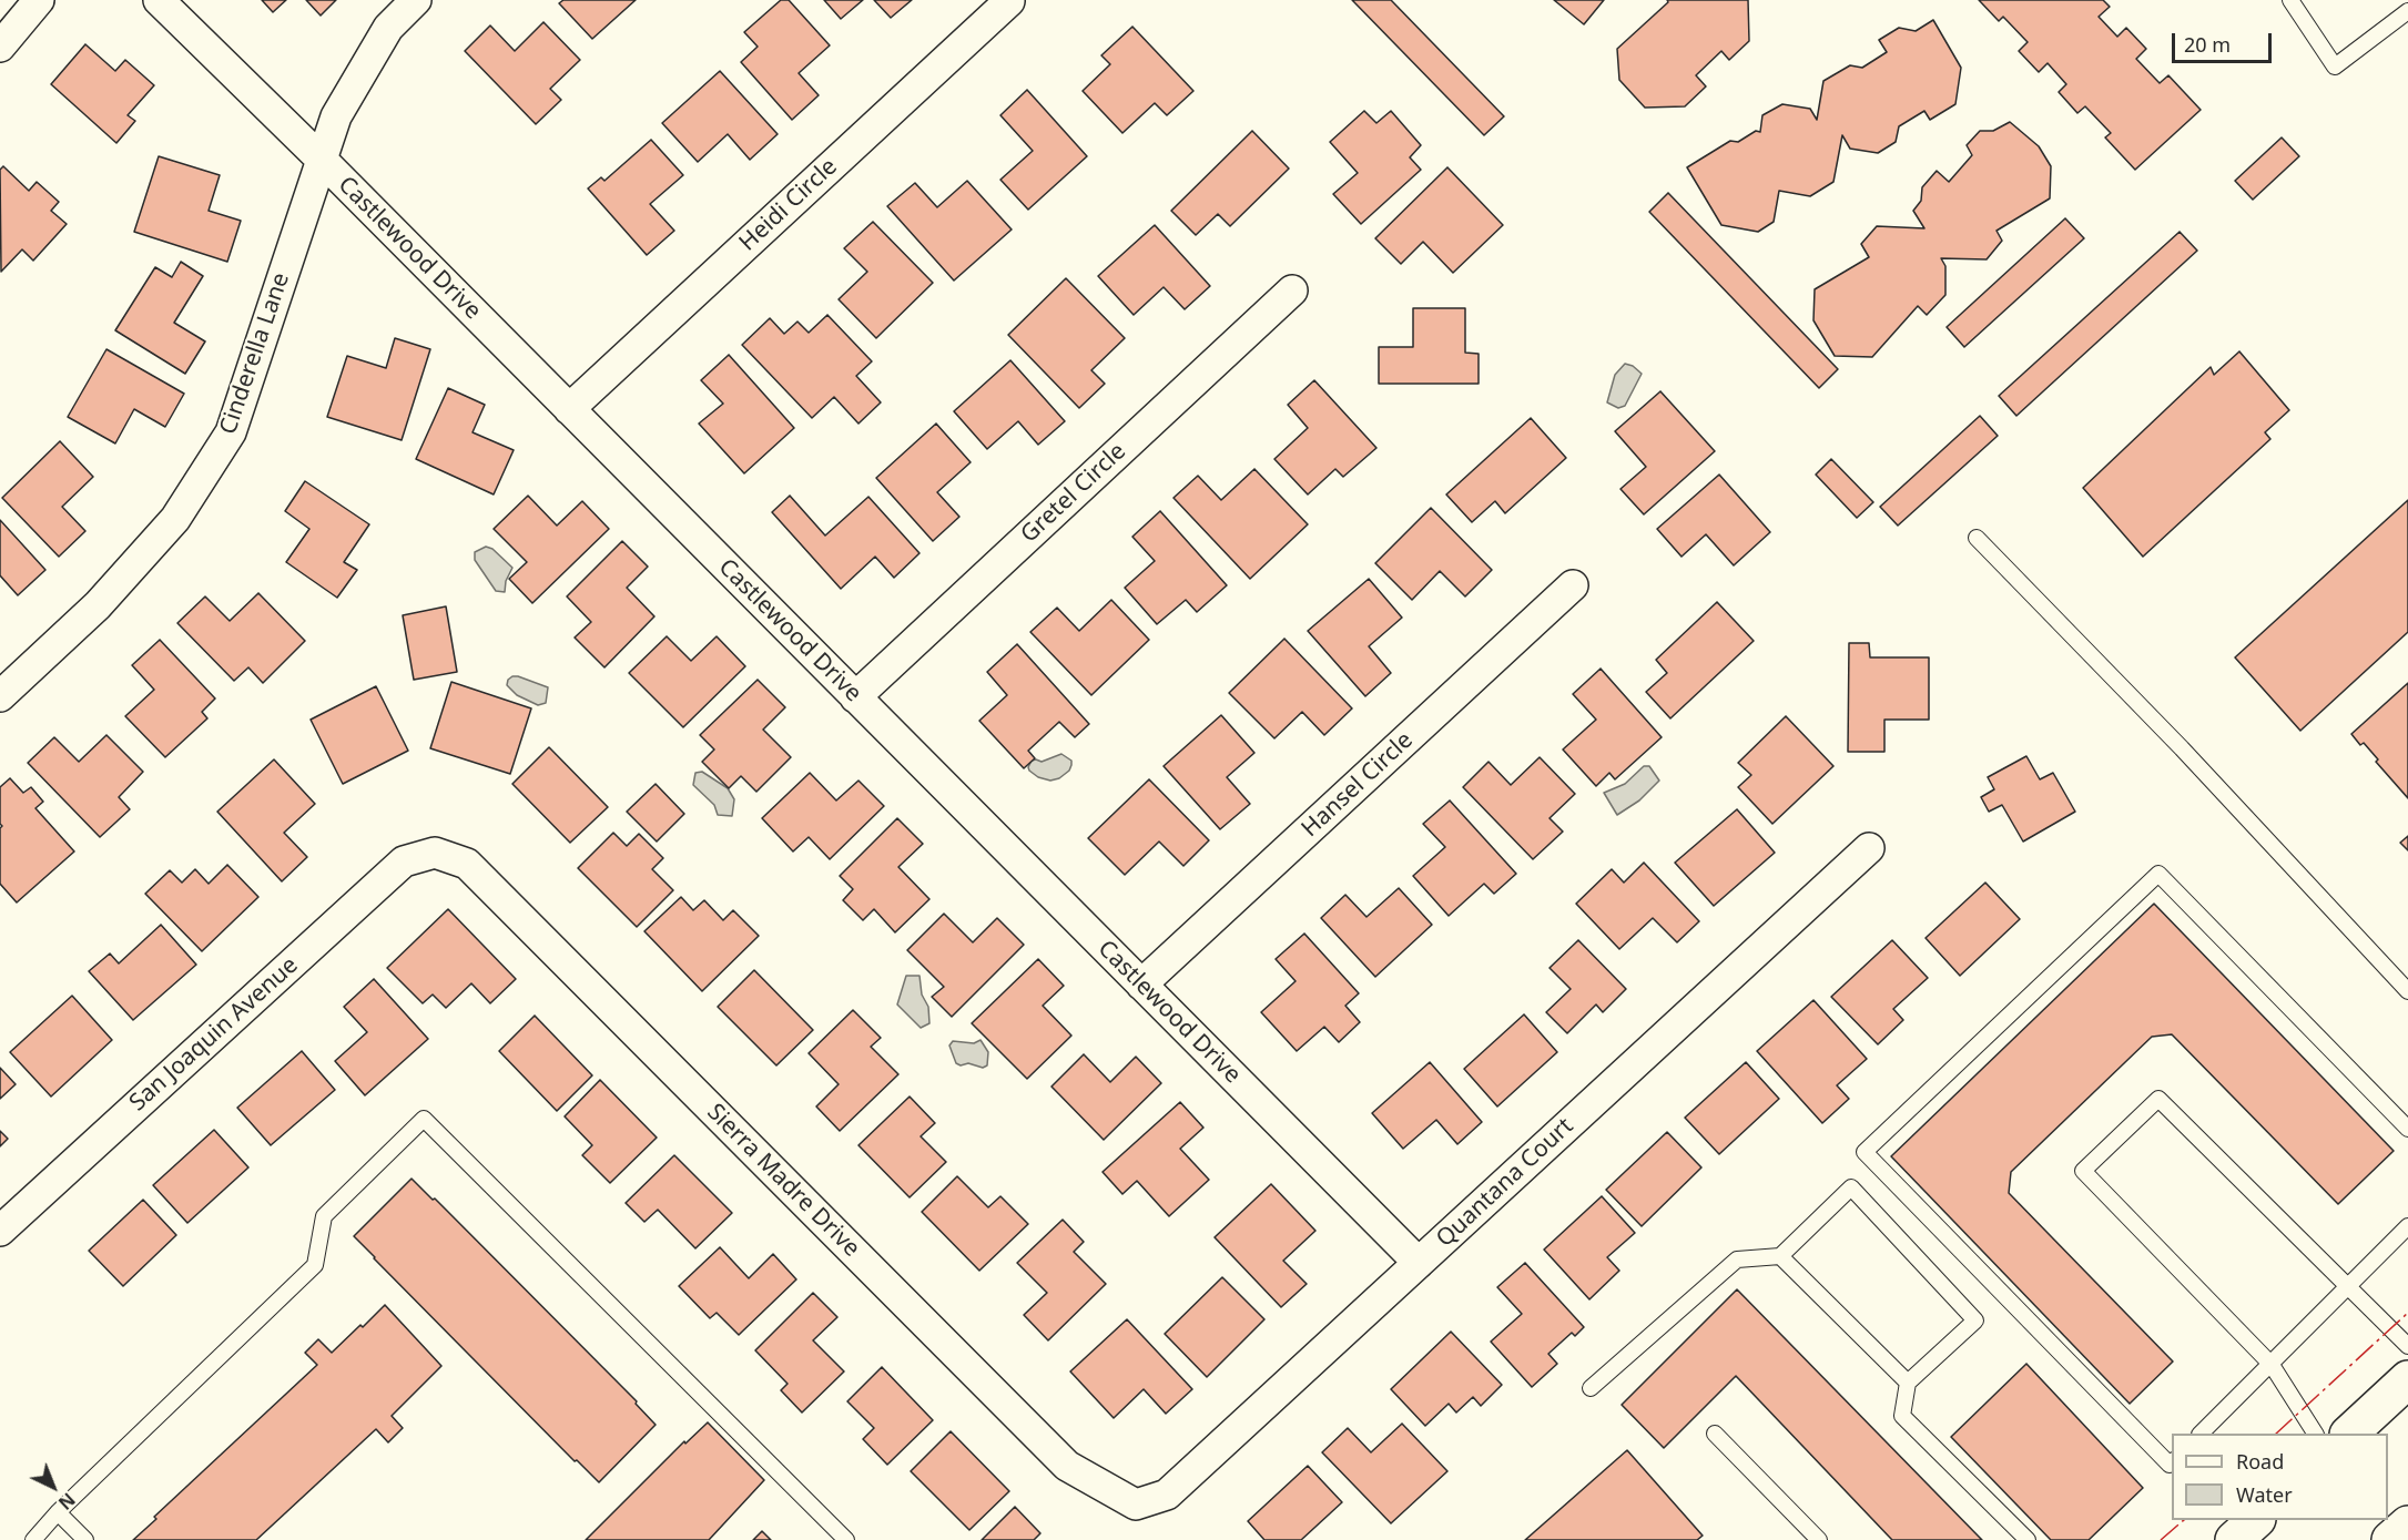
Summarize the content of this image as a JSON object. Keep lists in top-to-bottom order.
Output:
{
  "streets": {
    "street": [
      "Heidi Circle",
      "Castlewood Drive",
      "Cinderella Lane",
      "Gretel Circle",
      "Hansel Circle",
      "San Joaquin Avenue",
      "Sierra Madre Drive",
      "Quantana Court"
    ]
  },
  "crossings": [
    ["Heidi Circle", "Castlewood Drive"],
    ["Castlewood Drive", "Cinderella Lane"],
    ["Castlewood Drive", "Gretel Circle"],
    ["Castlewood Drive", "Hansel Circle"],
    ["Castlewood Drive", "Quantana Court"],
    ["San Joaquin Avenue", "Sierra Madre Drive"],
    ["Sierra Madre Drive", "Quantana Court"]
  ],
  "legend": ["Road", "Water"],
  "scale_bar": "20 m",
  "north": "bottom right"
}
